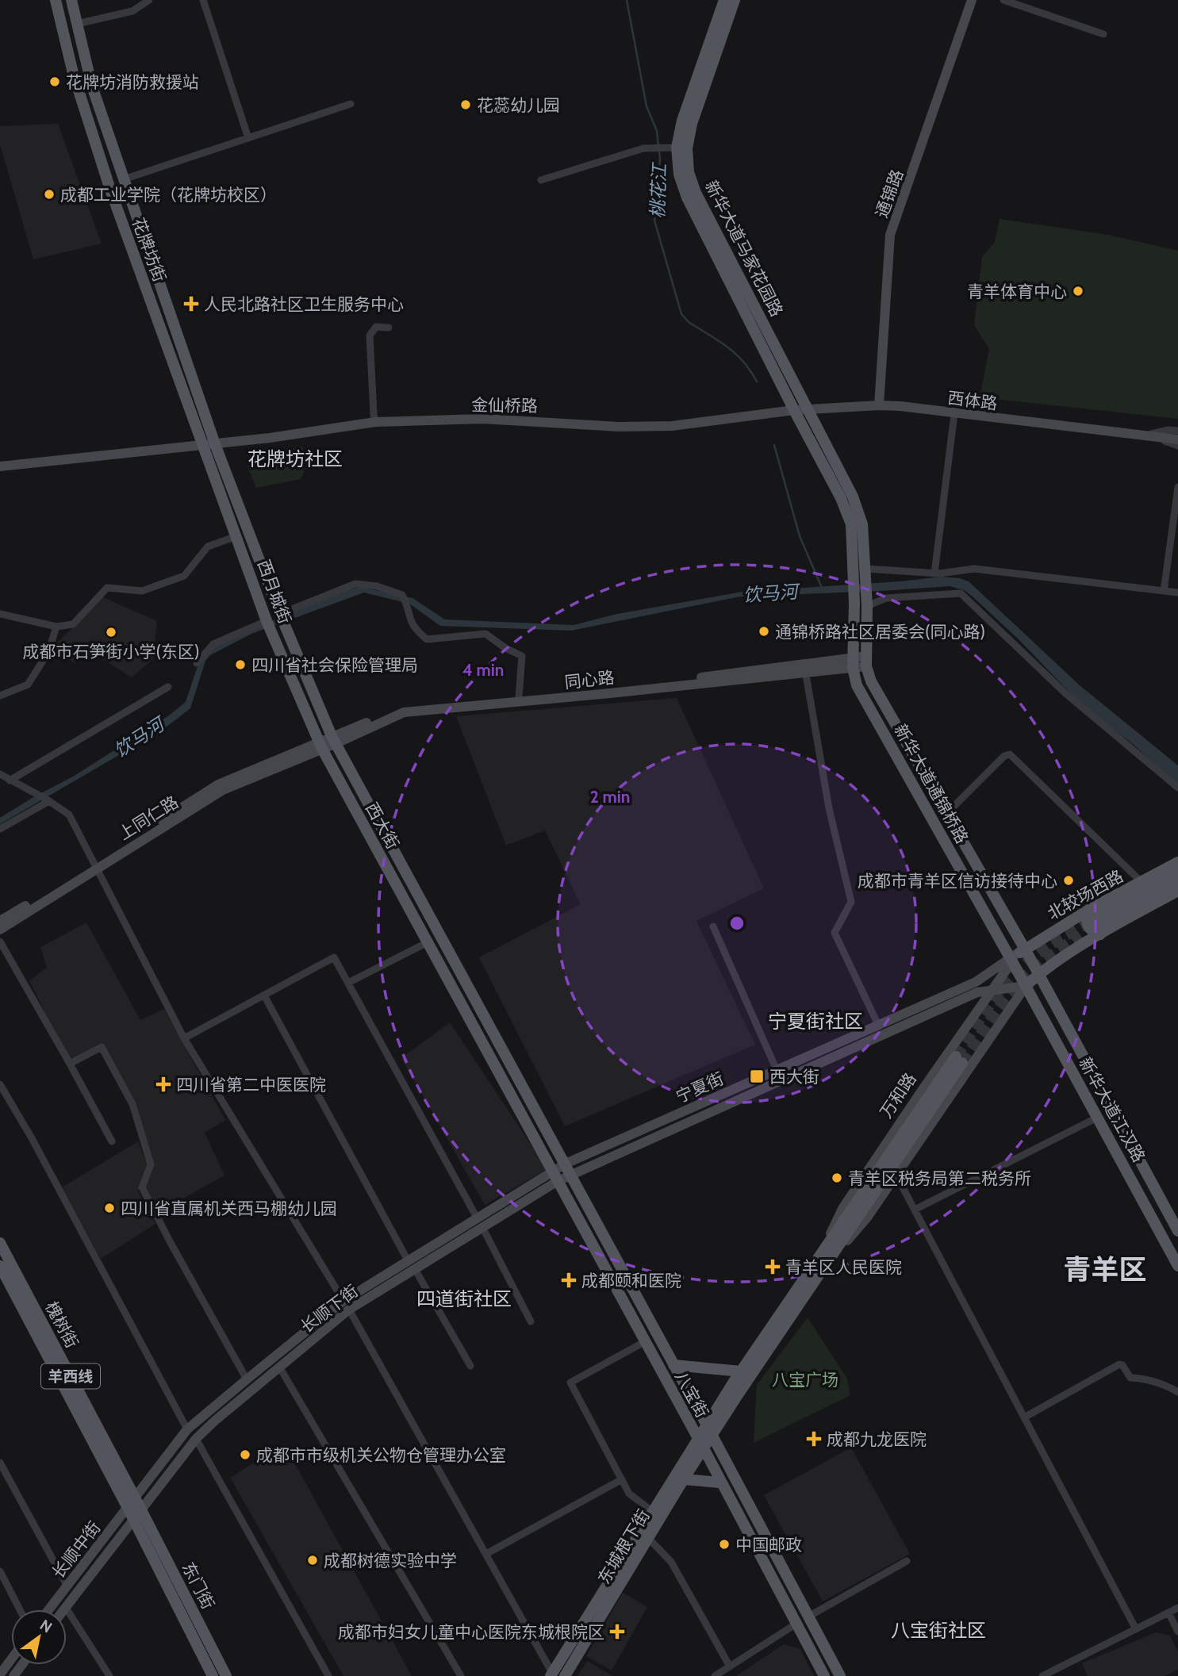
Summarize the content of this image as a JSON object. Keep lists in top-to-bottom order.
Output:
{
  "streets": {
    "main road": [
      "通锦路",
      "新华大道马家花园路",
      "花牌坊街",
      "西体路",
      "金仙桥路",
      "西月城街",
      "同心路",
      "新华大道通锦桥路",
      "上同仁路",
      "西大街",
      "北较场西路",
      "宁夏街",
      "万和路",
      "新华大道江汉路",
      "长顺下街",
      "槐树街",
      "羊西线",
      "八宝街",
      "东城根下街",
      "长顺中街",
      "东门街"
    ]
  },
  "crossings": [
    ["通锦路", "西体路"],
    ["新华大道马家花园路", "西体路"],
    ["新华大道马家花园路", "金仙桥路"],
    ["花牌坊街", "金仙桥路"],
    ["花牌坊街", "西月城街"],
    ["西体路", "金仙桥路"],
    ["金仙桥路", "西月城街"],
    ["西月城街", "同心路"],
    ["西月城街", "上同仁路"],
    ["西月城街", "西大街"],
    ["同心路", "上同仁路"],
    ["同心路", "西大街"],
    ["新华大道通锦桥路", "北较场西路"],
    ["新华大道通锦桥路", "宁夏街"],
    ["新华大道通锦桥路", "万和路"],
    ["新华大道通锦桥路", "新华大道江汉路"],
    ["上同仁路", "西大街"],
    ["西大街", "宁夏街"],
    ["西大街", "长顺下街"],
    ["西大街", "八宝街"],
    ["北较场西路", "宁夏街"],
    ["北较场西路", "万和路"],
    ["北较场西路", "新华大道江汉路"],
    ["宁夏街", "万和路"],
    ["宁夏街", "新华大道江汉路"],
    ["宁夏街", "长顺下街"],
    ["宁夏街", "八宝街"],
    ["万和路", "新华大道江汉路"],
    ["万和路", "八宝街"],
    ["万和路", "东城根下街"],
    ["长顺下街", "槐树街"],
    ["长顺下街", "八宝街"],
    ["长顺下街", "长顺中街"],
    ["长顺下街", "东门街"],
    ["槐树街", "长顺中街"],
    ["槐树街", "东门街"],
    ["八宝街", "东城根下街"],
    ["长顺中街", "东门街"]
  ],
  "districts": [
    "花牌坊社区",
    "宁夏街社区",
    "青羊区",
    "四道街社区",
    "八宝街社区"
  ],
  "water": ["桃花江", "饮马河"],
  "parks": ["八宝广场"],
  "places": {
    "other": [
      "花牌坊消防救援站",
      "花蕊幼儿园",
      "成都工业学院（花牌坊校区）",
      "青羊体育中心",
      "通锦桥路社区居委会(同心路)",
      "成都市石笋街小学(东区)",
      "四川省社会保险管理局",
      "成都市青羊区信访接待中心",
      "青羊区税务局第二税务所",
      "四川省直属机关西马棚幼儿园",
      "成都市市级机关公物仓管理办公室",
      "中国邮政",
      "成都树德实验中学"
    ],
    "health": [
      "人民北路社区卫生服务中心",
      "四川省第二中医医院",
      "青羊区人民医院",
      "成都颐和医院",
      "成都九龙医院",
      "成都市妇女儿童中心医院东城根院区"
    ],
    "transit": ["西大街"]
  },
  "north": "top right",
  "rings": ["4 min", "2 min"]
}
